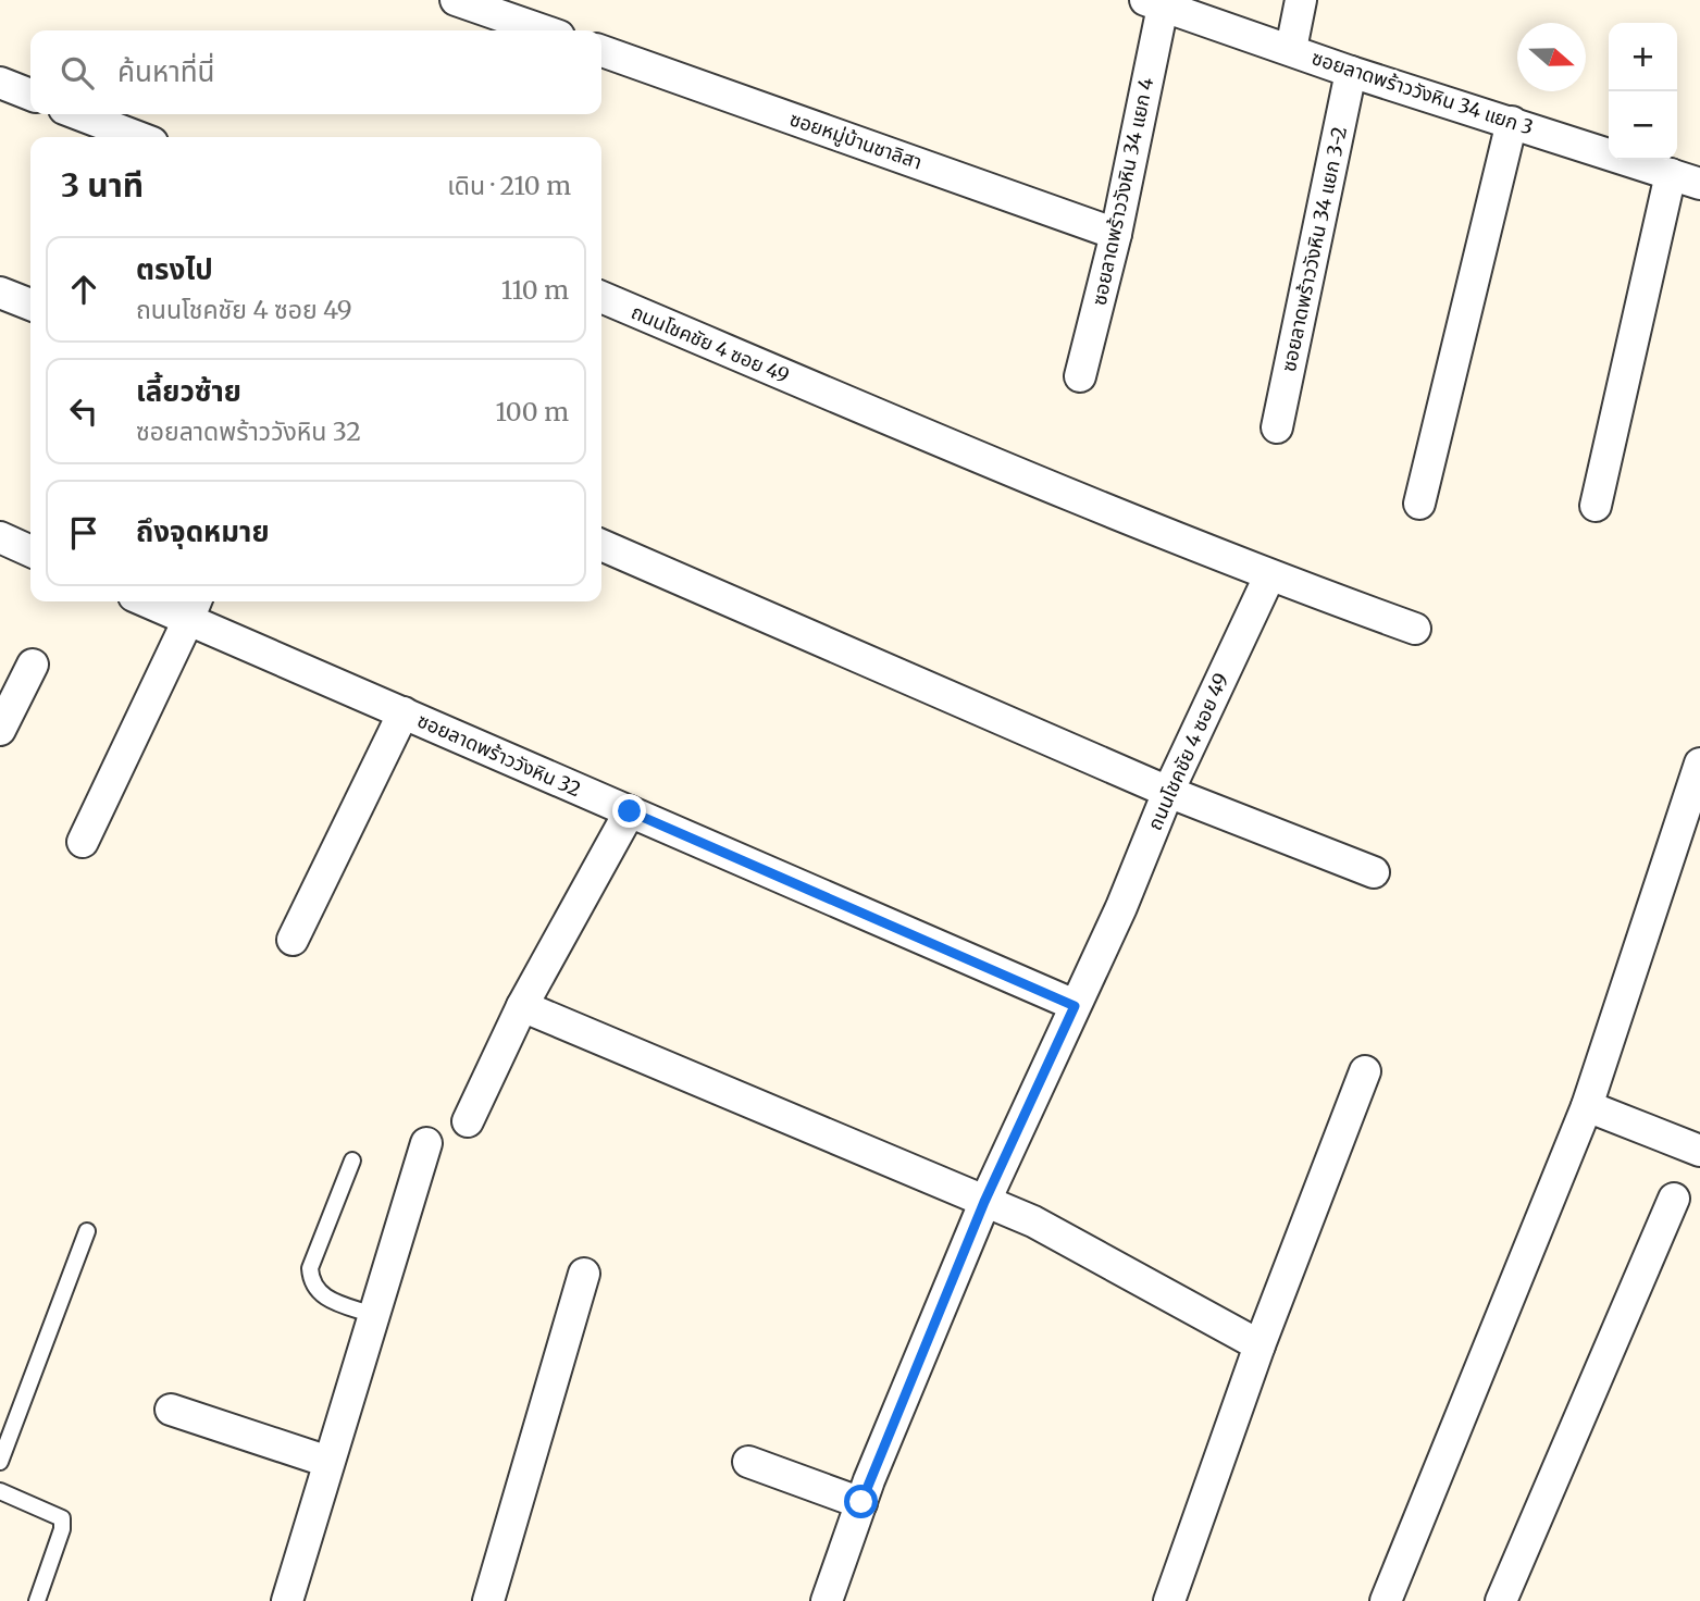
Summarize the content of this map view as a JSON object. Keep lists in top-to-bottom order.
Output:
{
  "streets": {
    "street": [
      "ซอยลาดพร้าววังหิน 34 แยก 3",
      "ซอยหมู่บ้านชาลิสา",
      "ซอยลาดพร้าววังหิน 34 แยก 4",
      "ซอยลาดพร้าววังหิน 34 แยก 3-2",
      "ถนนโชคชัย 4 ซอย 49",
      "ซอยลาดพร้าววังหิน 32"
    ]
  },
  "crossings": [
    ["ซอยลาดพร้าววังหิน 34 แยก 3", "ซอยลาดพร้าววังหิน 34 แยก 4"],
    ["ซอยลาดพร้าววังหิน 34 แยก 3", "ซอยลาดพร้าววังหิน 34 แยก 3-2"],
    ["ซอยหมู่บ้านชาลิสา", "ซอยลาดพร้าววังหิน 34 แยก 4"],
    ["ถนนโชคชัย 4 ซอย 49", "ซอยลาดพร้าววังหิน 32"]
  ],
  "north": "right",
  "page": {
    "map_buttons": ["+", "−"],
    "search": "ค้นหาที่นี่",
    "heading": ["3 นาที", "เดิน · 210 m"],
    "list": [
      ["ตรงไป", "ถนนโชคชัย 4 ซอย 49", "110 m"],
      ["เลี้ยวซ้าย", "ซอยลาดพร้าววังหิน 32", "100 m"],
      "ถึงจุดหมาย"
    ]
  }
}
